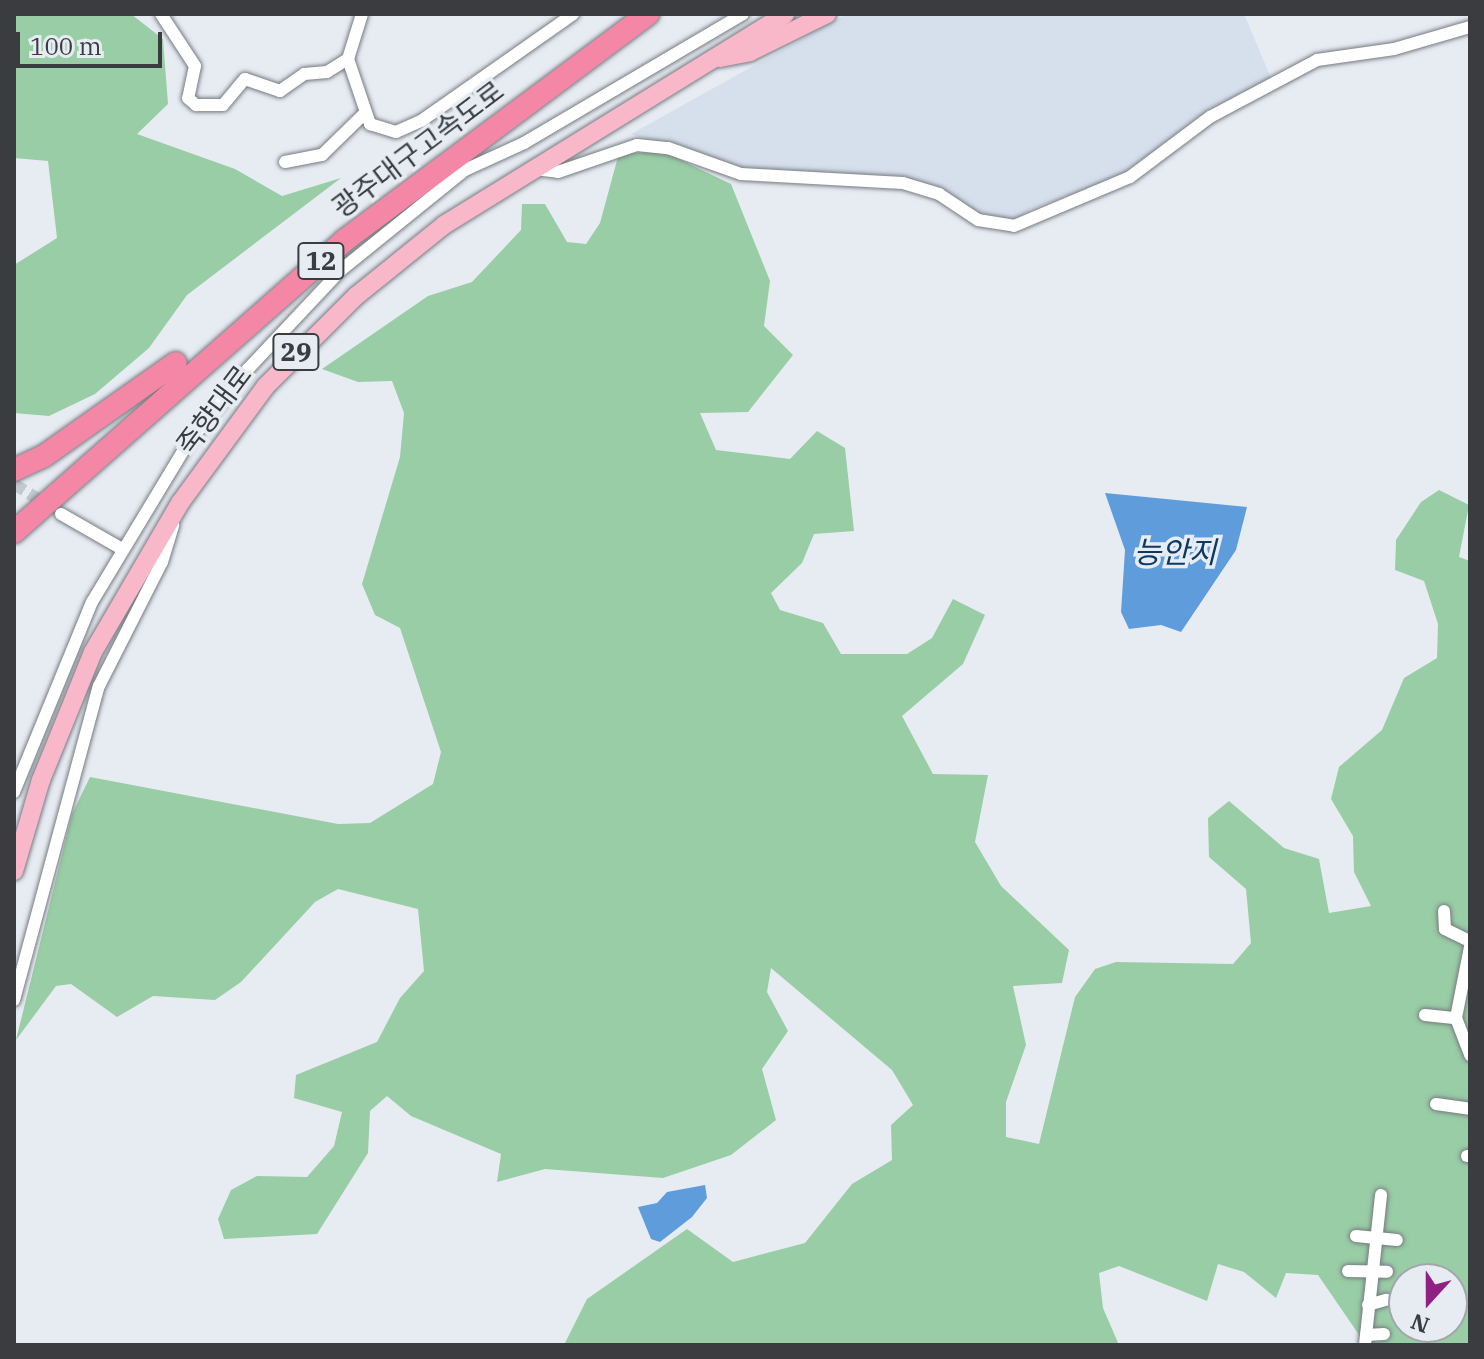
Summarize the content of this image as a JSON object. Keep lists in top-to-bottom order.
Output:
{
  "streets": {
    "highway": ["광주대구고속도로", "12"],
    "main road": ["29", "죽향대로"]
  },
  "water": ["능안지"],
  "scale_bar": "100 m",
  "north": "bottom"
}
